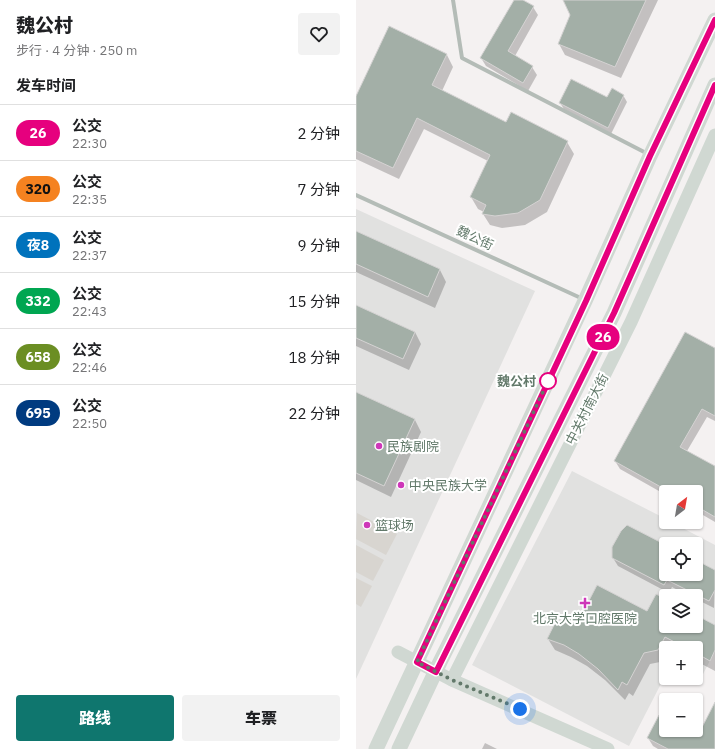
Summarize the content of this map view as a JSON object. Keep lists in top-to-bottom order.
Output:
{
  "streets": {
    "main road": ["中关村南大街"],
    "street": ["魏公街"]
  },
  "places": {
    "other": [
      "魏公村",
      "民族剧院",
      "中央民族大学",
      "篮球场"
    ],
    "health": ["北京大学口腔医院"]
  },
  "lines": ["bus line 26"],
  "north": "top right",
  "page": {
    "heading": [
      ["魏公村", "步行 · 4 分钟 · 250 m"],
      "发车时间"
    ],
    "on_map": "26",
    "list": [
      {
        "mark": "26",
        "name": "公交",
        "note": "22:30",
        "value": "2 分钟"
      },
      {
        "mark": "320",
        "name": "公交",
        "note": "22:35",
        "value": "7 分钟"
      },
      {
        "mark": "夜8",
        "name": "公交",
        "note": "22:37",
        "value": "9 分钟"
      },
      {
        "mark": "332",
        "name": "公交",
        "note": "22:43",
        "value": "15 分钟"
      },
      {
        "mark": "658",
        "name": "公交",
        "note": "22:46",
        "value": "18 分钟"
      },
      {
        "mark": "695",
        "name": "公交",
        "note": "22:50",
        "value": "22 分钟"
      }
    ],
    "map_buttons": ["+", "−"],
    "buttons": ["路线", "车票"]
  }
}
